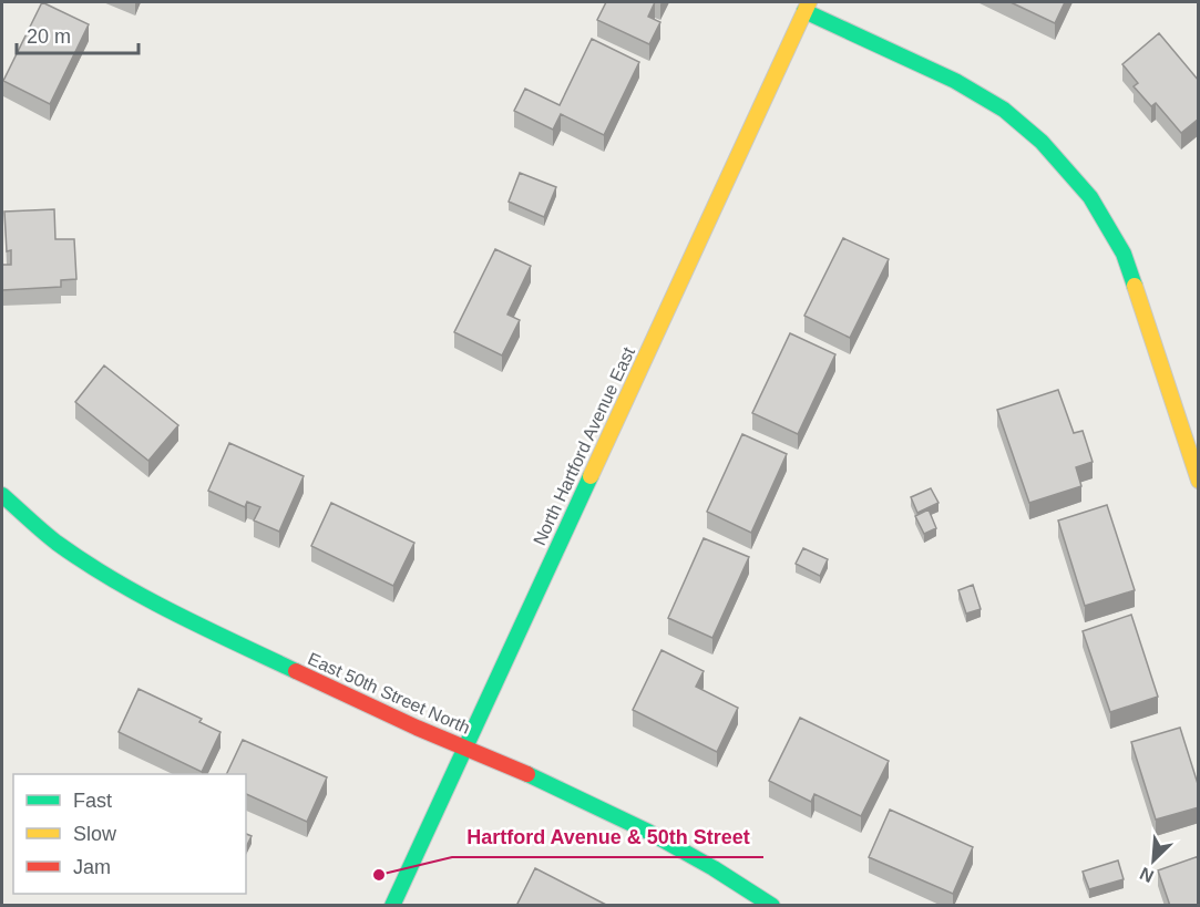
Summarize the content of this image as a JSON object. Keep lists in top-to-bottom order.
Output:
{
  "streets": {
    "street": ["North Hartford Avenue East", "East 50th Street North"]
  },
  "crossings": [
    ["North Hartford Avenue East", "East 50th Street North"]
  ],
  "places": ["Hartford Avenue & 50th Street"],
  "legend": ["Fast", "Slow", "Jam"],
  "scale_bar": "20 m",
  "north": "bottom left"
}
